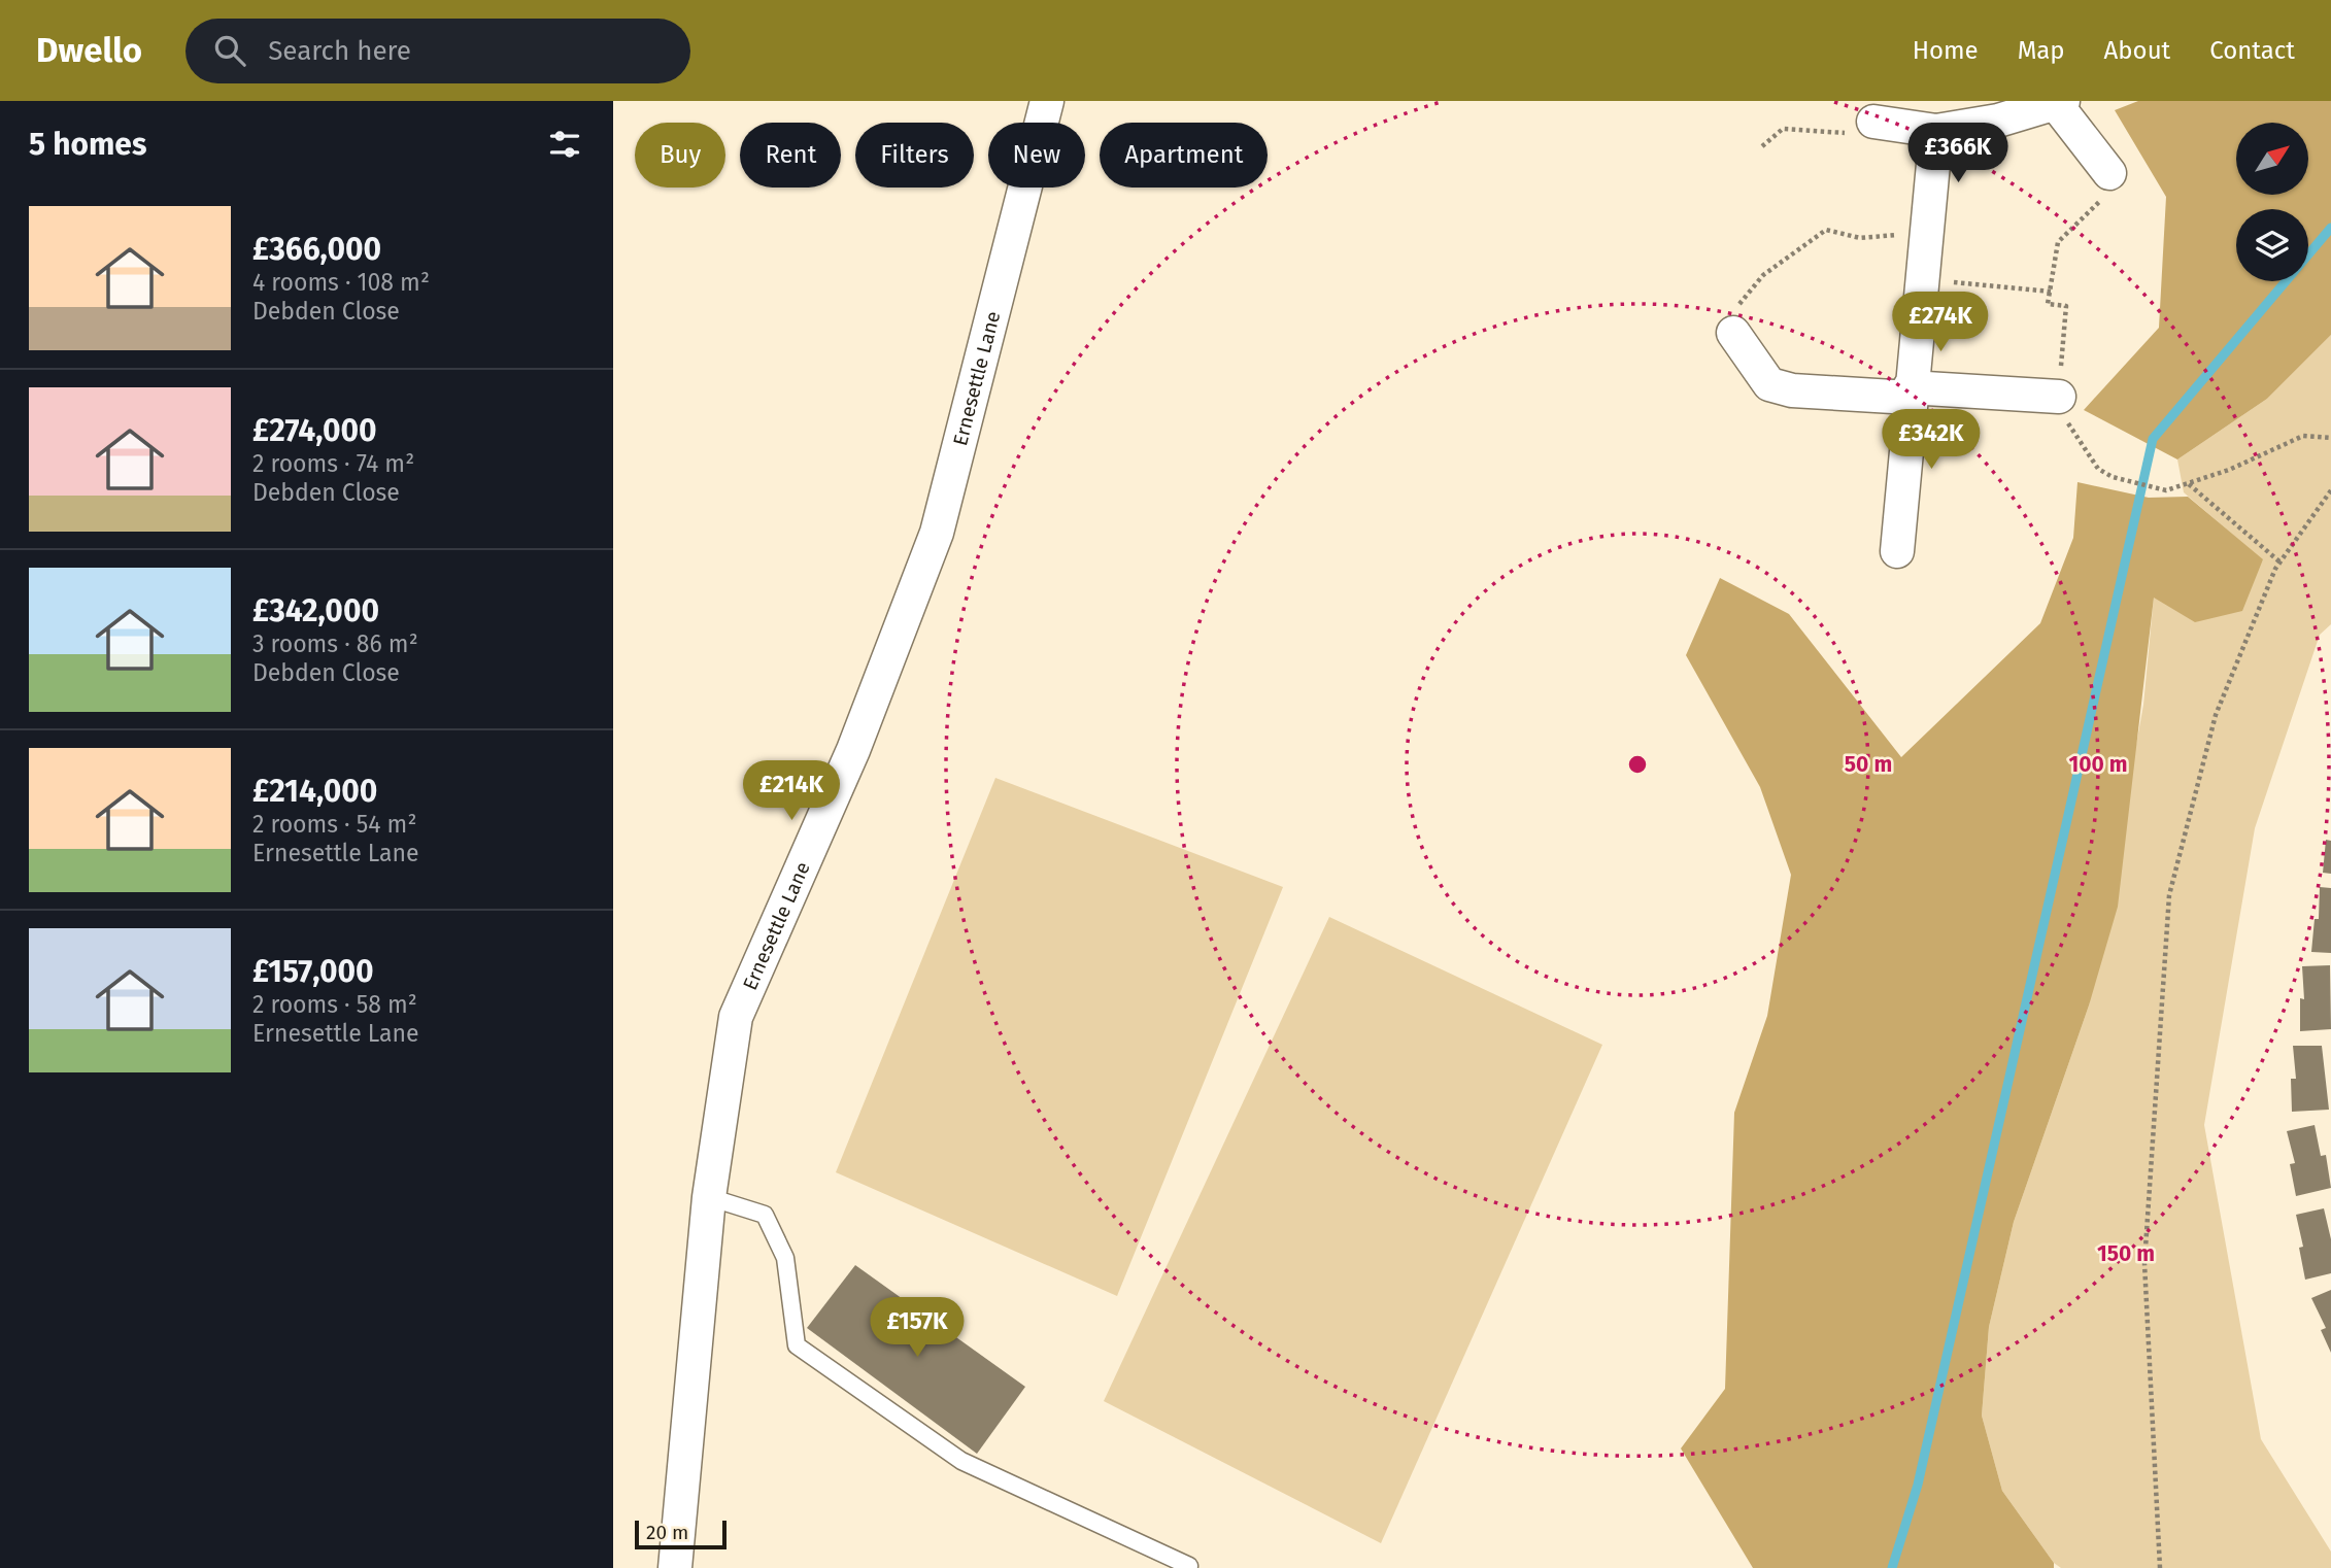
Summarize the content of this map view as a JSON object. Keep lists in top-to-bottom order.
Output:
{
  "streets": {
    "street": ["Ernesettle Lane"]
  },
  "scale_bar": "20 m",
  "north": "top right",
  "page": {
    "header": "Dwello",
    "search": "Search here",
    "nav": [
      "Home",
      "Map",
      "About",
      "Contact"
    ],
    "heading": "5 homes",
    "price": [
      "£366K",
      "£274K",
      "£342K",
      "£214K",
      "£157K"
    ],
    "chip": [
      "Buy",
      "Rent",
      "Filters",
      "New",
      "Apartment"
    ],
    "list": [
      {
        "name": "£366,000",
        "note": "4 rooms · 108 m² · Debden Close"
      },
      {
        "name": "£274,000",
        "note": "2 rooms · 74 m² · Debden Close"
      },
      {
        "name": "£342,000",
        "note": "3 rooms · 86 m² · Debden Close"
      },
      {
        "name": "£214,000",
        "note": "2 rooms · 54 m² · Ernesettle Lane"
      },
      {
        "name": "£157,000",
        "note": "2 rooms · 58 m² · Ernesettle Lane"
      }
    ],
    "scale": "20 m"
  },
  "rings": ["50 m", "100 m", "150 m"]
}
